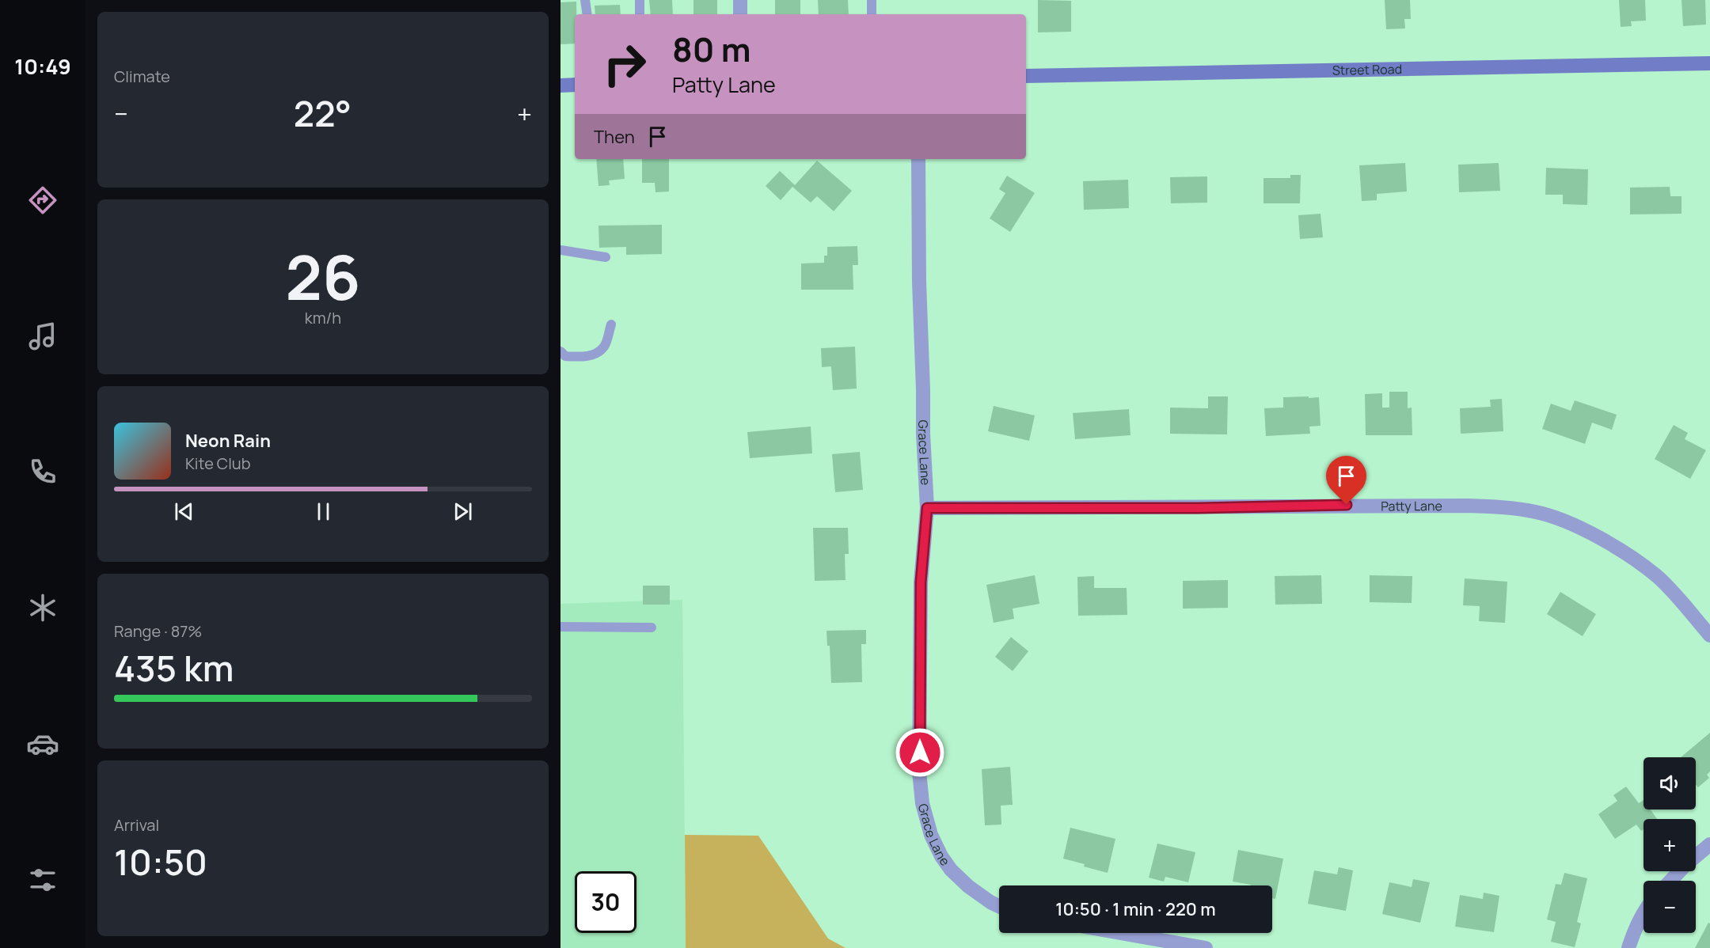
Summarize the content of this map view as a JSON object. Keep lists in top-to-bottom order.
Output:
{
  "streets": {
    "main road": ["Street Road"],
    "street": ["Grace Lane", "Patty Lane"]
  },
  "crossings": [
    ["Grace Lane", "Patty Lane"]
  ],
  "page": {
    "tabs": "10:49",
    "tile": [
      "Climate",
      ["26", "km/h"],
      ["Range · 87%", "435 km"],
      ["Arrival", "10:50"]
    ],
    "turn": ["80 m", "Patty Lane"],
    "heat": ["−", "22°", "+"],
    "then": "Then",
    "song": ["Neon Rain", "Kite Club"],
    "map_buttons": ["+", "−"],
    "limit": "30",
    "trip": "10:50 · 1 min · 220 m"
  }
}
